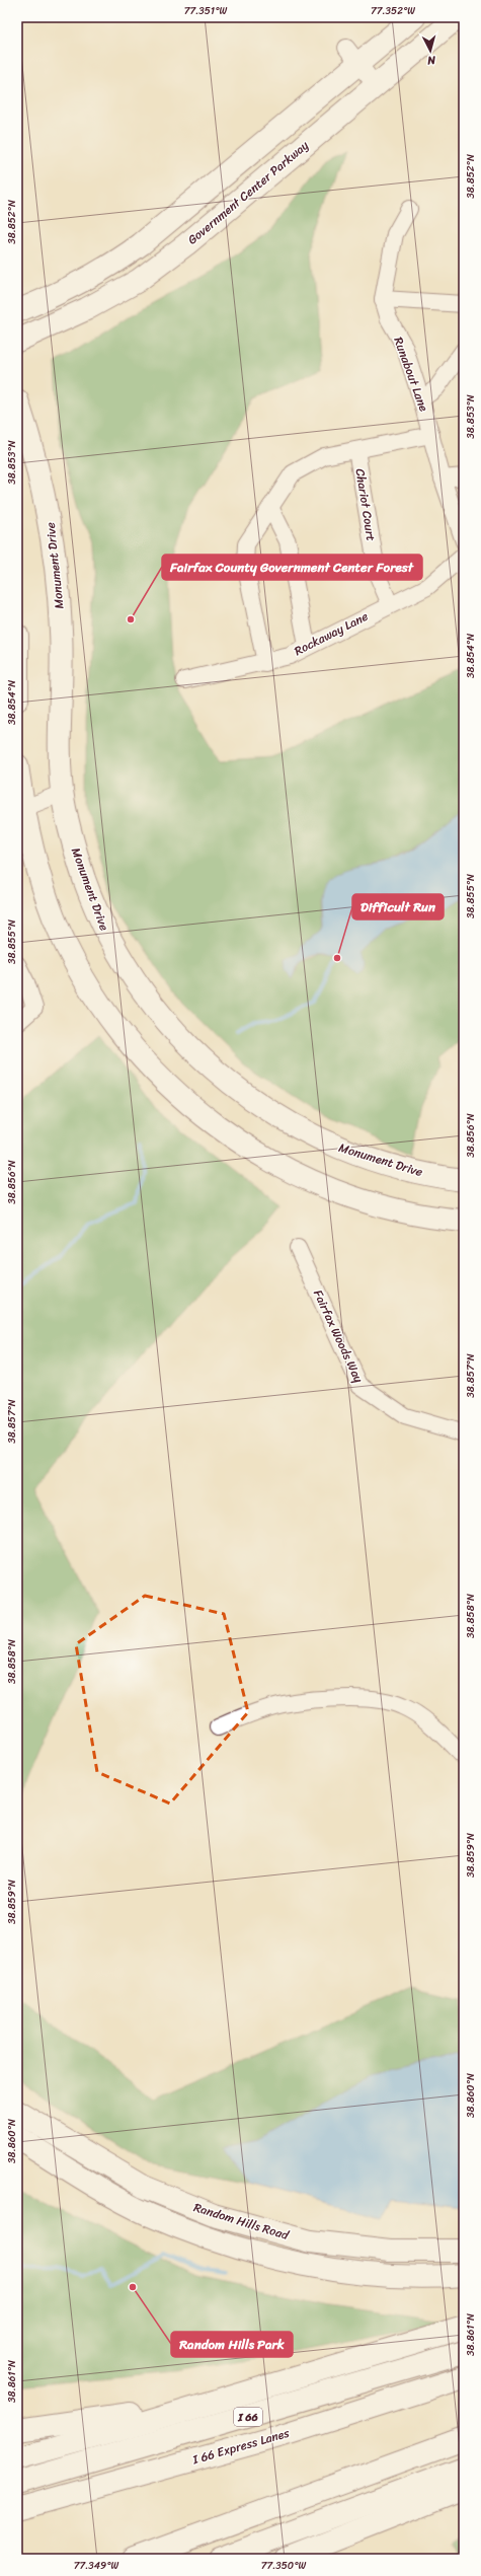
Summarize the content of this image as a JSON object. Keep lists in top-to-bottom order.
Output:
{
  "streets": {
    "main road": [
      "Government Center Parkway",
      "Monument Drive",
      "Random Hills Road",
      "I 66",
      "I 66 Express Lanes"
    ],
    "street": [
      "Runabout Lane",
      "Chariot Court",
      "Rockaway Lane",
      "Fairfax Woods Way"
    ]
  },
  "crossings": [
    ["Chariot Court", "Rockaway Lane"]
  ],
  "places": ["Fairfax County Government Center Forest", "Difficult Run", "Random Hills Park"],
  "north": "bottom",
  "coordinates": [
    "77.351°W",
    "77.352°W",
    "38.852°N",
    "38.853°N",
    "38.854°N",
    "38.855°N",
    "38.856°N",
    "38.857°N",
    "38.858°N",
    "38.859°N",
    "38.860°N",
    "38.861°N",
    "77.349°W",
    "77.350°W"
  ]
}
